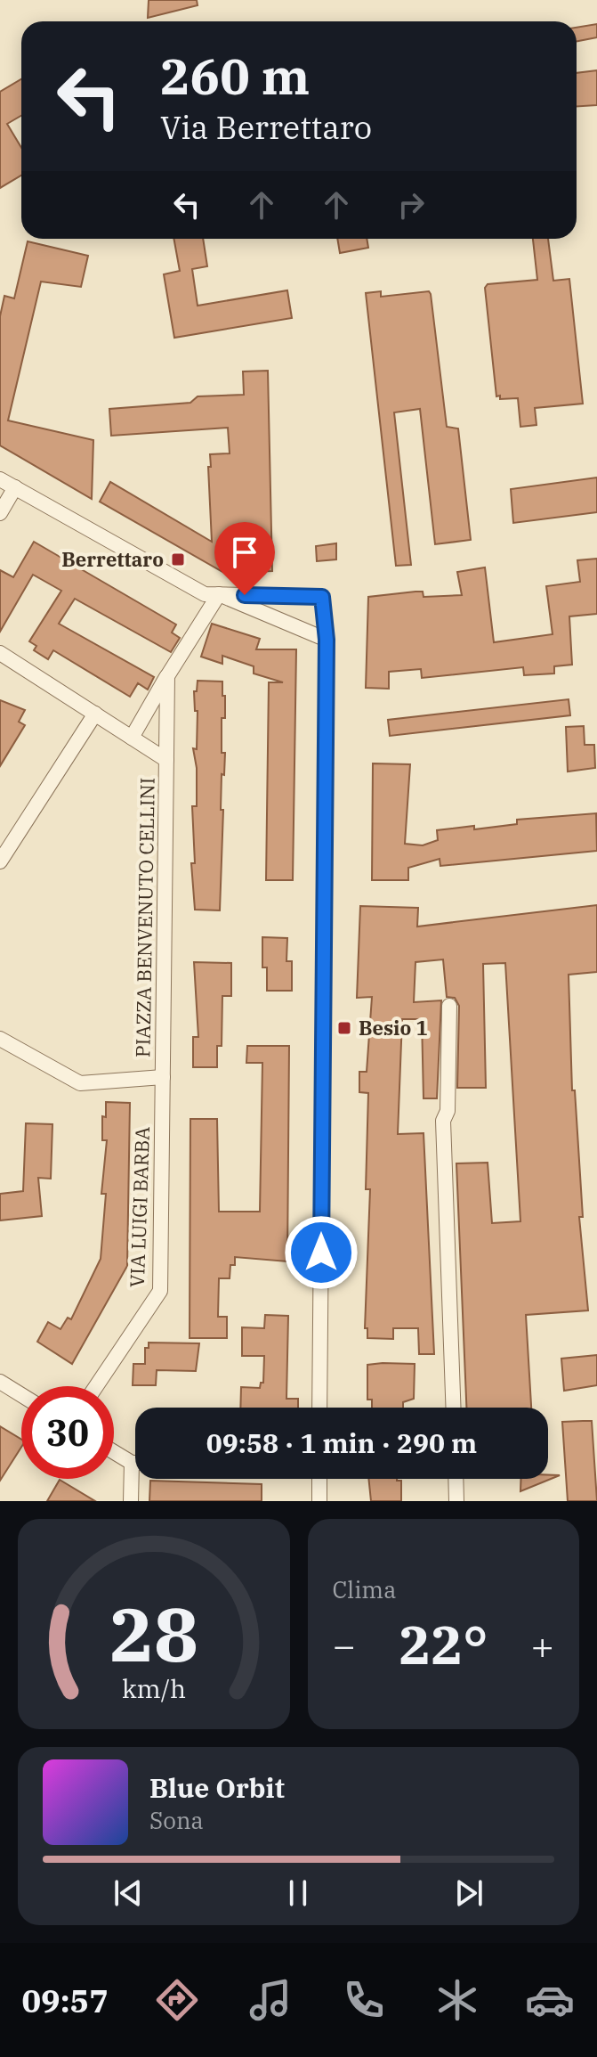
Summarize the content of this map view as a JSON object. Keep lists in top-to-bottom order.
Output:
{
  "streets": {
    "street": ["PIAZZA BENVENUTO CELLINI", "VIA LUIGI BARBA"]
  },
  "crossings": [
    ["PIAZZA BENVENUTO CELLINI", "VIA LUIGI BARBA"]
  ],
  "places": {
    "transit": ["Berrettaro", "Besio 1"]
  },
  "page": {
    "turn": ["260 m", "Via Berrettaro"],
    "limit": "30",
    "trip": "09:58 · 1 min · 290 m",
    "tile": "Clima",
    "heat": ["−", "22°", "+"],
    "song": ["Blue Orbit", "Sona"],
    "tabs": "09:57",
    "gauge": ["28", "km/h"]
  }
}
